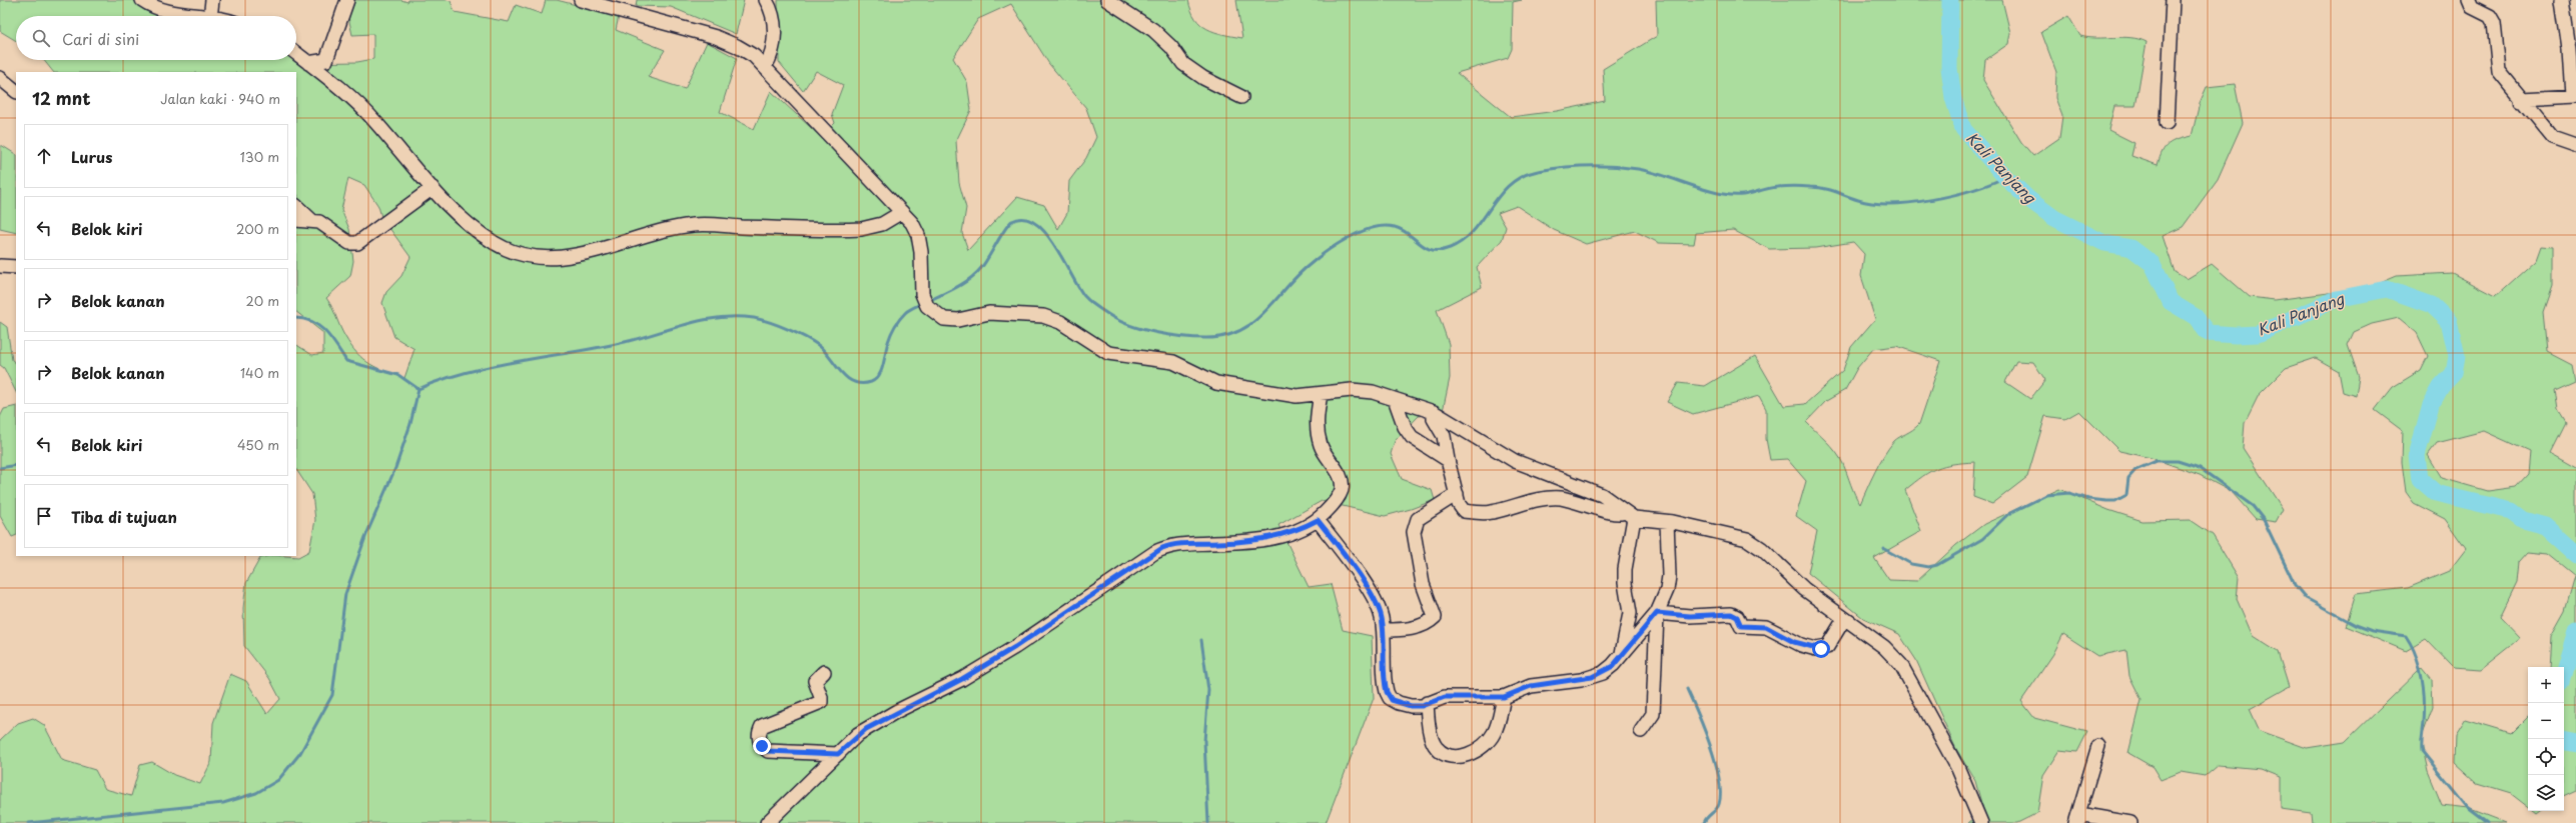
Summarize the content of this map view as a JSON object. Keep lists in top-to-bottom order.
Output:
{
  "water": ["Kali Panjang"],
  "page": {
    "search": "Cari di sini",
    "heading": ["12 mnt", "Jalan kaki · 940 m"],
    "list": [
      ["Lurus", "130 m"],
      ["Belok kiri", "200 m"],
      ["Belok kanan", "20 m"],
      ["Belok kanan", "140 m"],
      ["Belok kiri", "450 m"],
      "Tiba di tujuan"
    ],
    "map_buttons": ["+", "−"]
  }
}
